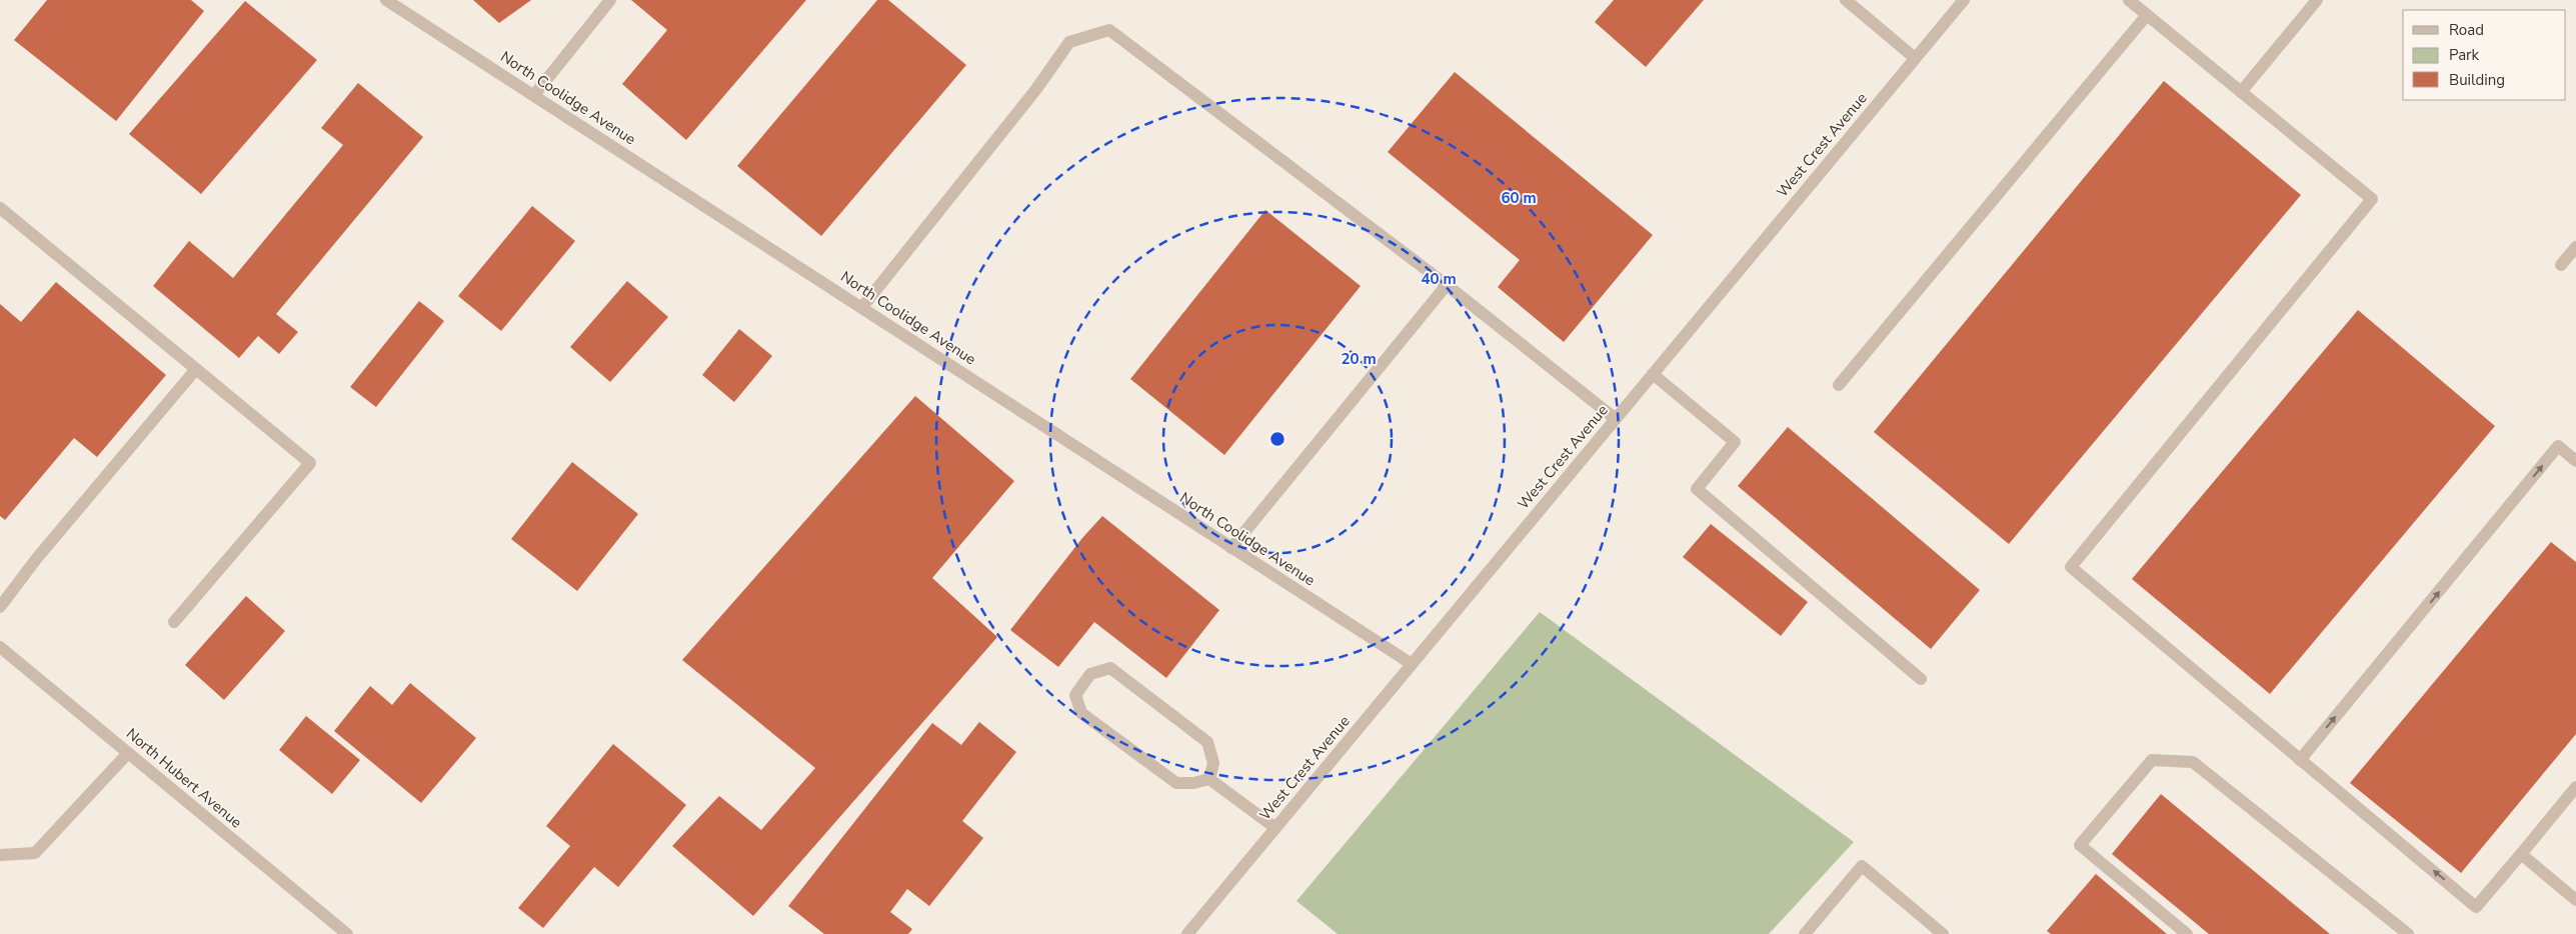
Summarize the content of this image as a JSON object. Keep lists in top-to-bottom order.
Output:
{
  "streets": {
    "street": ["North Coolidge Avenue", "West Crest Avenue", "North Hubert Avenue"]
  },
  "crossings": [
    ["North Coolidge Avenue", "West Crest Avenue"]
  ],
  "legend": ["Road", "Park", "Building"],
  "rings": ["60 m", "40 m", "20 m"]
}
